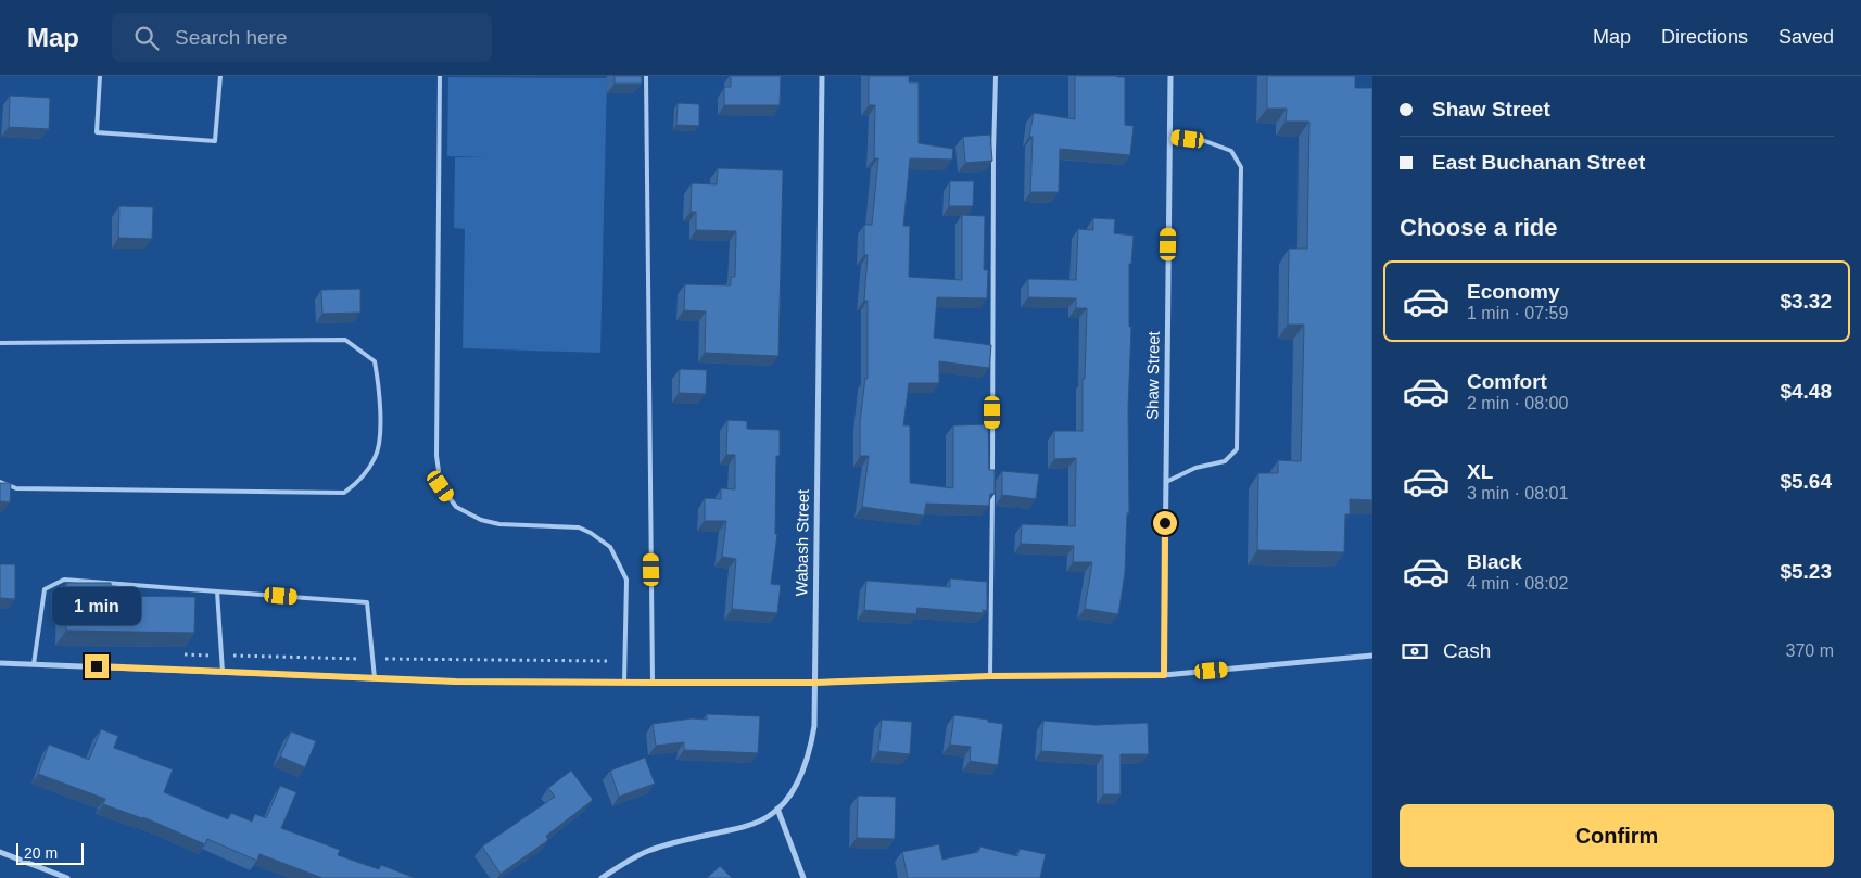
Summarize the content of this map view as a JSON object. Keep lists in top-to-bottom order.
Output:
{
  "streets": {
    "street": ["Shaw Street", "Wabash Street"]
  },
  "scale_bar": "20 m",
  "page": {
    "header": "Map",
    "search": "Search here",
    "nav": ["Map", "Directions", "Saved"],
    "banner": ["Shaw Street", "East Buchanan Street"],
    "heading": "Choose a ride",
    "list": [
      {
        "name": "Economy",
        "note": "1 min · 07:59",
        "value": "$3.32"
      },
      {
        "name": "Comfort",
        "note": "2 min · 08:00",
        "value": "$4.48"
      },
      {
        "name": "XL",
        "note": "3 min · 08:01",
        "value": "$5.64"
      },
      {
        "name": "Black",
        "note": "4 min · 08:02",
        "value": "$5.23"
      }
    ],
    "bubble": "1 min",
    "pay": ["Cash", "370 m"],
    "buttons": "Confirm",
    "scale": "20 m"
  }
}
